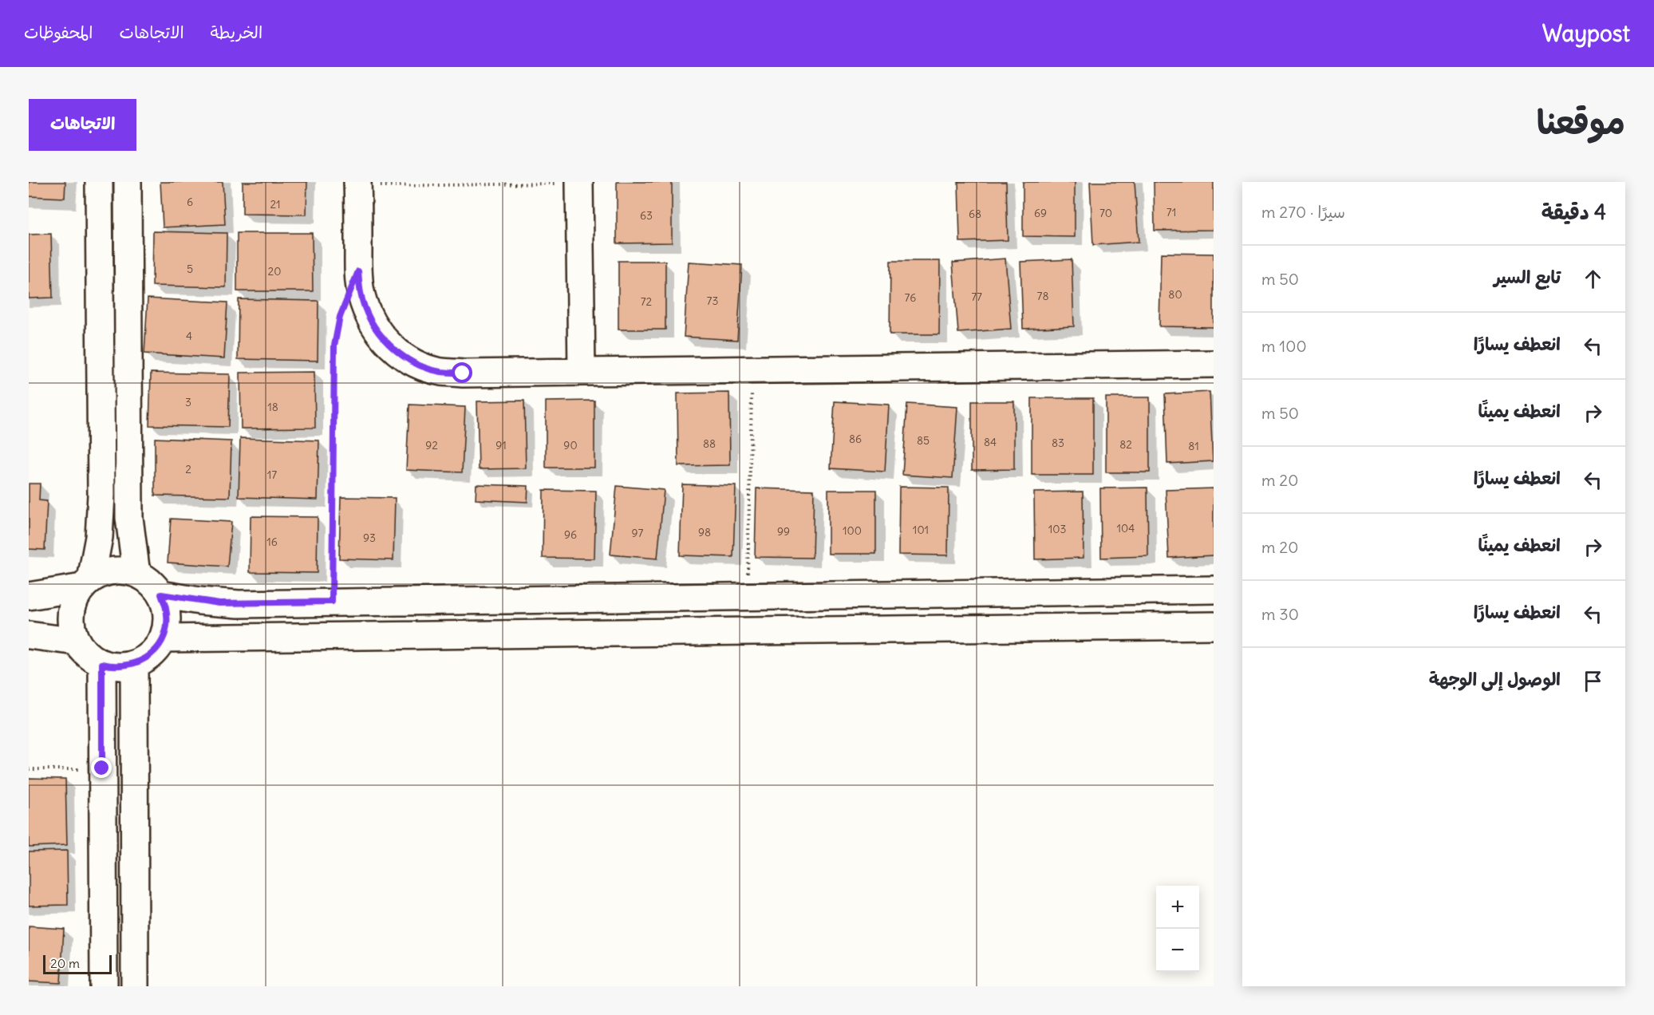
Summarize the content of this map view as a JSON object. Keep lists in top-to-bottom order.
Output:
{
  "house_numbers": [
    "6",
    "21",
    "71",
    "69",
    "70",
    "68",
    "63",
    "5",
    "20",
    "80",
    "78",
    "77",
    "76",
    "73",
    "72",
    "4",
    "3",
    "18",
    "86",
    "85",
    "84",
    "83",
    "88",
    "82",
    "92",
    "91",
    "90",
    "81",
    "2",
    "17",
    "104",
    "103",
    "101",
    "100",
    "99",
    "98",
    "97",
    "96",
    "93",
    "16"
  ],
  "scale_bar": "20 m",
  "page": {
    "header": "Waypost",
    "nav": ["الخريطة", "الاتجاهات", "المحفوظات"],
    "title": "موقعنا",
    "buttons": "الاتجاهات",
    "heading": ["4 دقيقة", "سيرًا · 270 m"],
    "list": [
      ["تابع السير", "50 m"],
      ["انعطف يسارًا", "100 m"],
      ["انعطف يمينًا", "50 m"],
      ["انعطف يسارًا", "20 m"],
      ["انعطف يمينًا", "20 m"],
      ["انعطف يسارًا", "30 m"],
      "الوصول إلى الوجهة"
    ],
    "map_buttons": ["+", "−"],
    "scale": "20 m"
  }
}
